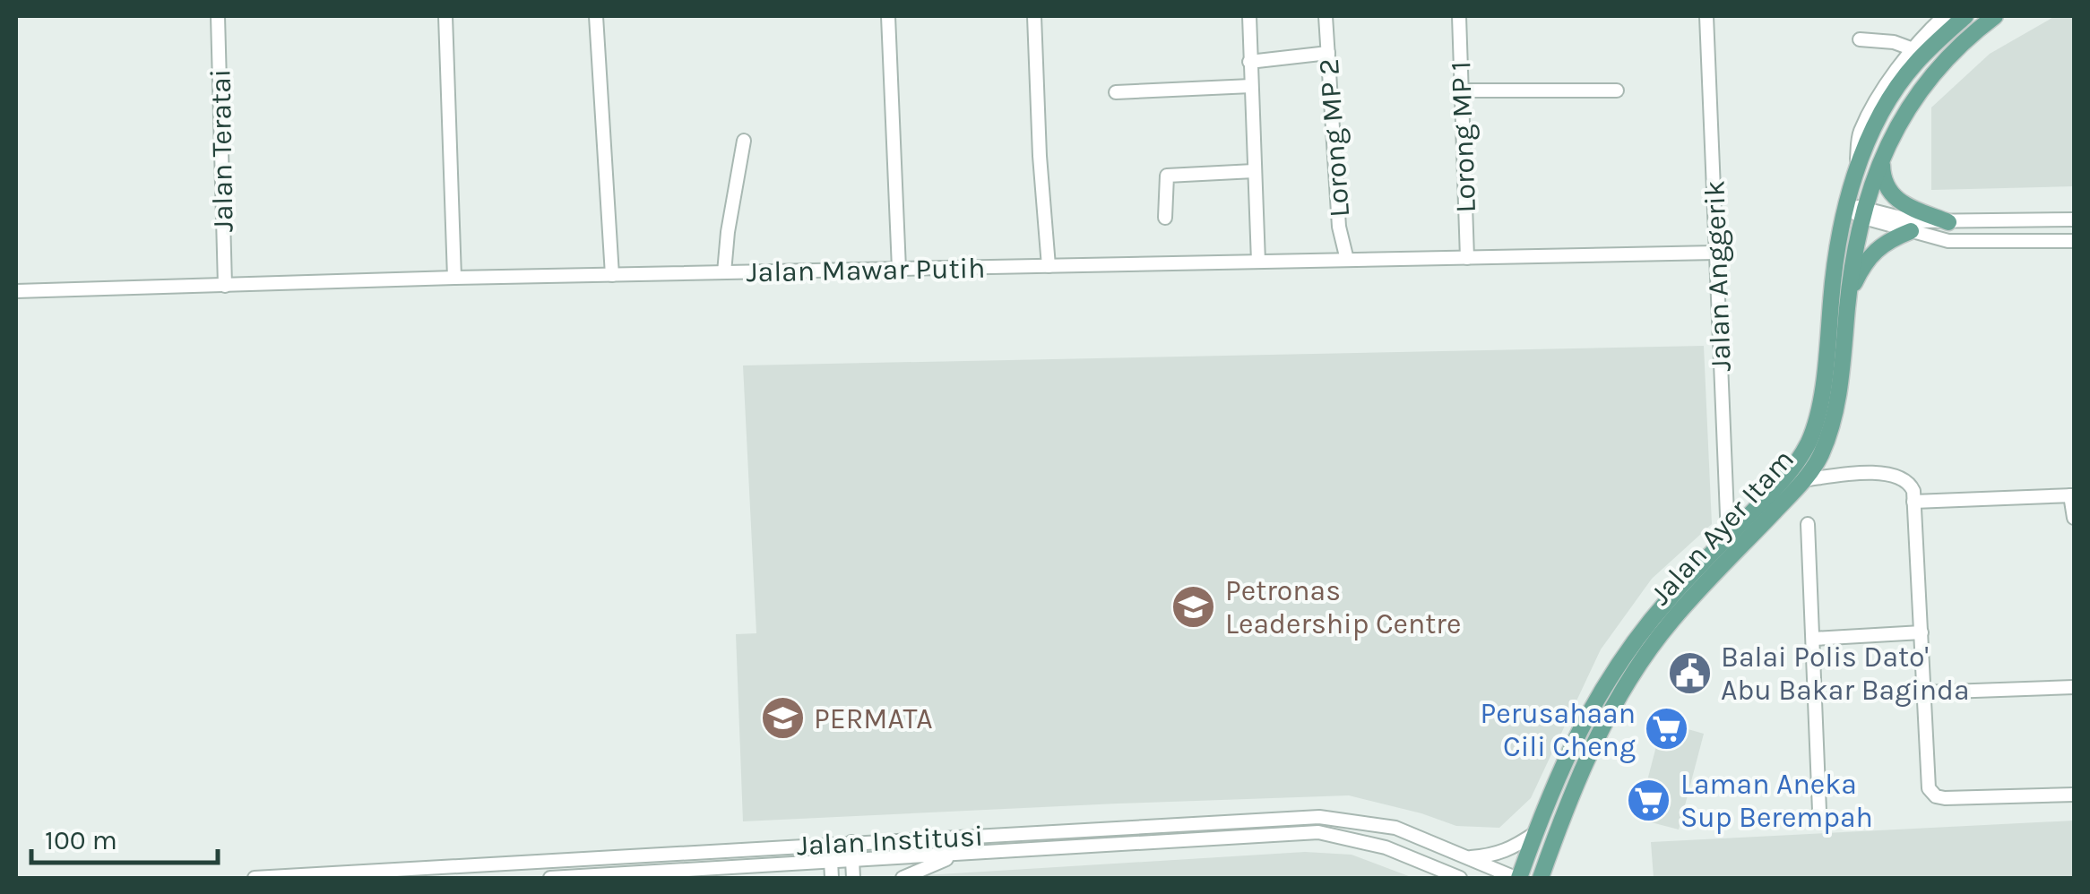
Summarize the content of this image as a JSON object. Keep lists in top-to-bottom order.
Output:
{
  "streets": {
    "main road": ["Jalan Ayer Itam"],
    "street": [
      "Lorong MP 1",
      "Lorong MP 2",
      "Jalan Teratai",
      "Jalan Mawar Putih",
      "Jalan Anggerik",
      "Jalan Institusi"
    ]
  },
  "crossings": [
    ["Lorong MP 1", "Jalan Mawar Putih"],
    ["Lorong MP 2", "Jalan Mawar Putih"],
    ["Jalan Teratai", "Jalan Mawar Putih"],
    ["Jalan Mawar Putih", "Jalan Anggerik"],
    ["Jalan Anggerik", "Jalan Ayer Itam"],
    ["Jalan Ayer Itam", "Jalan Institusi"]
  ],
  "places": {
    "school or university": ["Petronas Leadership Centre", "PERMATA"],
    "public building": ["Balai Polis Dato' Abu Bakar Baginda"],
    "supermarket": ["Perusahaan Cili Cheng", "Laman Aneka Sup Berempah"]
  },
  "scale_bar": "100 m"
}
